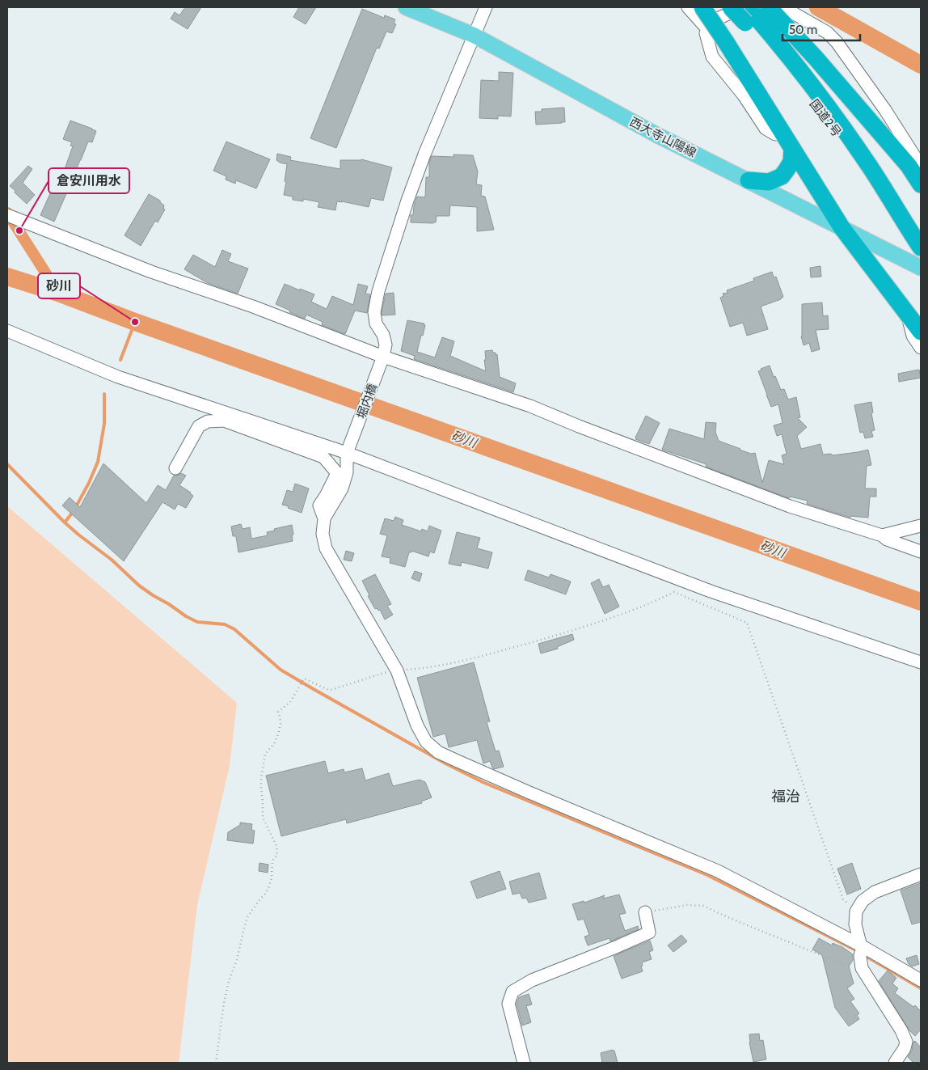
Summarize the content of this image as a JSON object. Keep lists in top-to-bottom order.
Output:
{
  "streets": {
    "highway": ["国道2号"],
    "main road": ["西大寺山陽線"],
    "street": ["堀内橋"]
  },
  "crossings": [
    ["西大寺山陽線", "堀内橋"]
  ],
  "districts": ["福治"],
  "water": ["砂川"],
  "places": ["倉安川用水", "砂川"],
  "scale_bar": "50 m"
}
